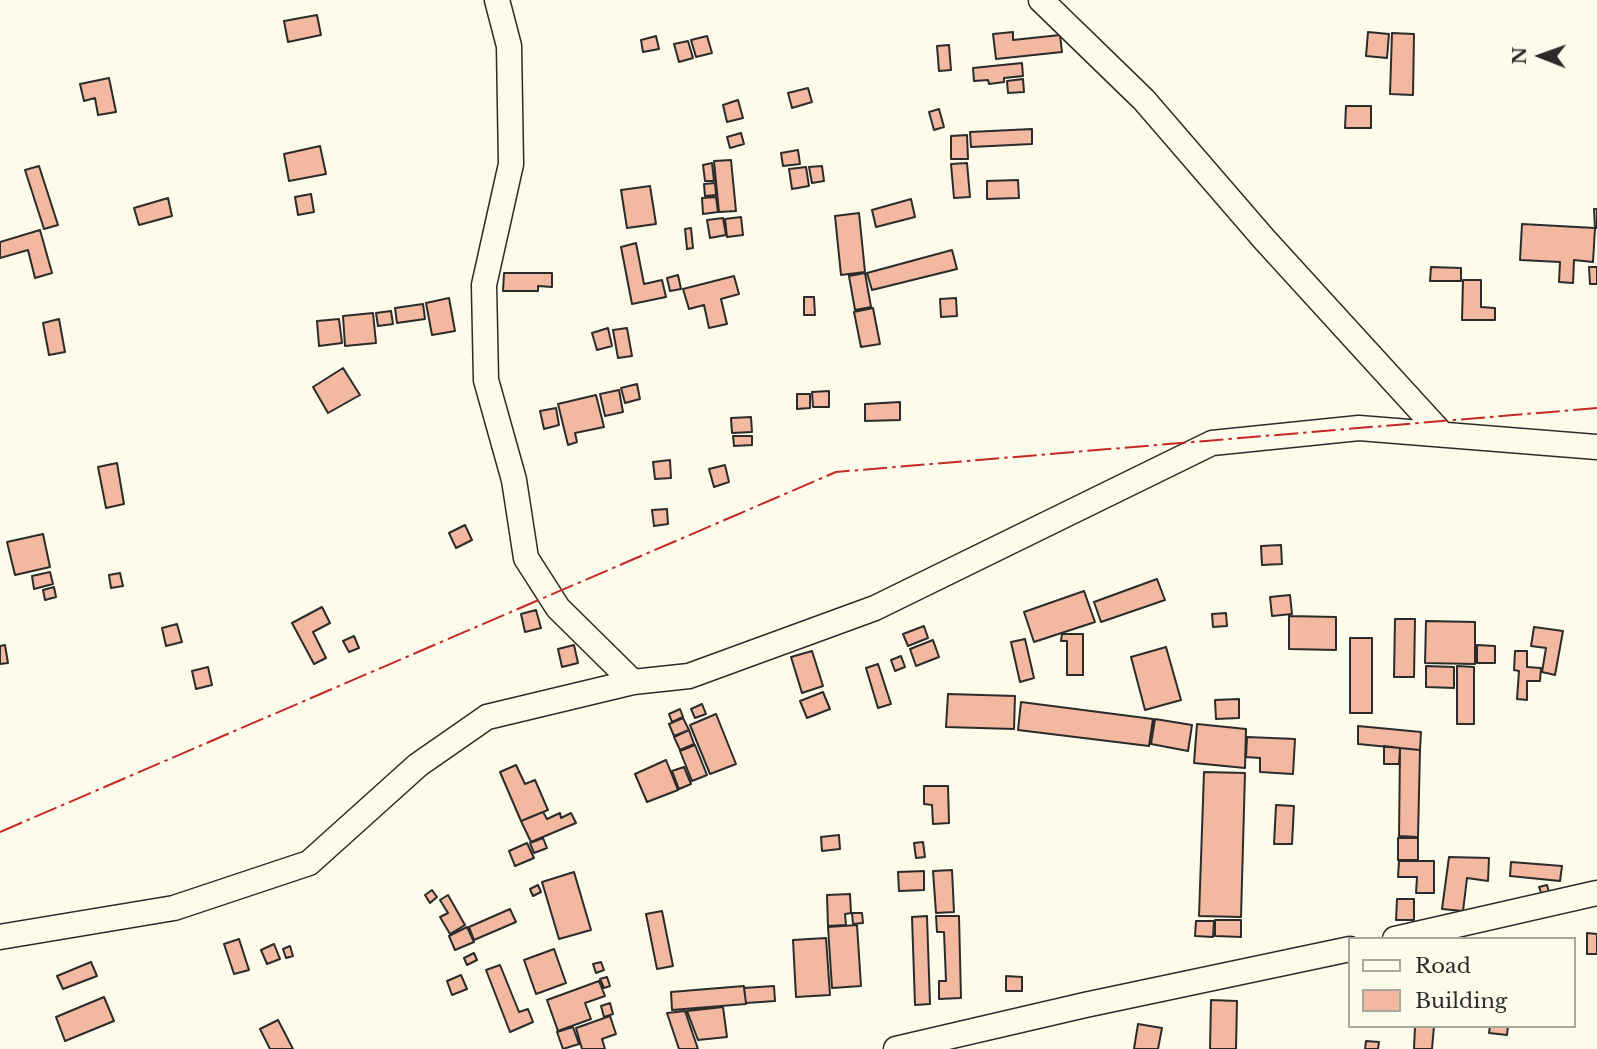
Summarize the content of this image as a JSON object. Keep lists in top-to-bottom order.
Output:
{
  "legend": ["Road", "Building"],
  "north": "left"
}
